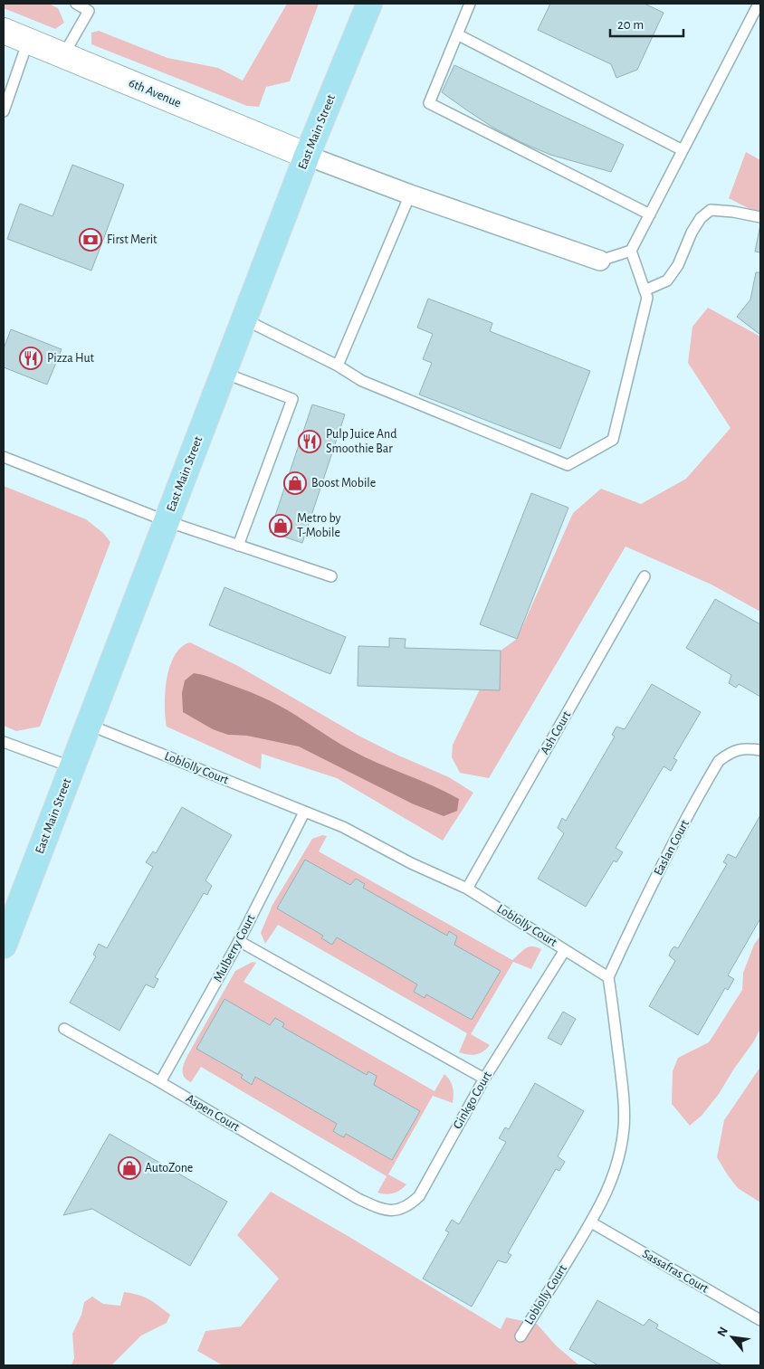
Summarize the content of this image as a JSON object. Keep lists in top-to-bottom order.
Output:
{
  "streets": {
    "main road": ["East Main Street"],
    "street": ["6th Avenue"],
    "lane": [
      "Ash Court",
      "Loblolly Court",
      "Easlan Court",
      "Mulberry Court",
      "Ginkgo Court",
      "Aspen Court",
      "Sassafras Court"
    ]
  },
  "crossings": [
    ["6th Avenue", "East Main Street"],
    ["East Main Street", "Loblolly Court"],
    ["Ash Court", "Loblolly Court"],
    ["Loblolly Court", "Easlan Court"],
    ["Loblolly Court", "Mulberry Court"],
    ["Loblolly Court", "Ginkgo Court"],
    ["Loblolly Court", "Sassafras Court"],
    ["Mulberry Court", "Aspen Court"],
    ["Ginkgo Court", "Aspen Court"]
  ],
  "places": {
    "bank": ["First Merit"],
    "restaurant": ["Pizza Hut", "Pulp Juice And Smoothie Bar"],
    "shop": ["Boost Mobile", "Metro by T-Mobile", "AutoZone"]
  },
  "scale_bar": "20 m",
  "north": "top left"
}
